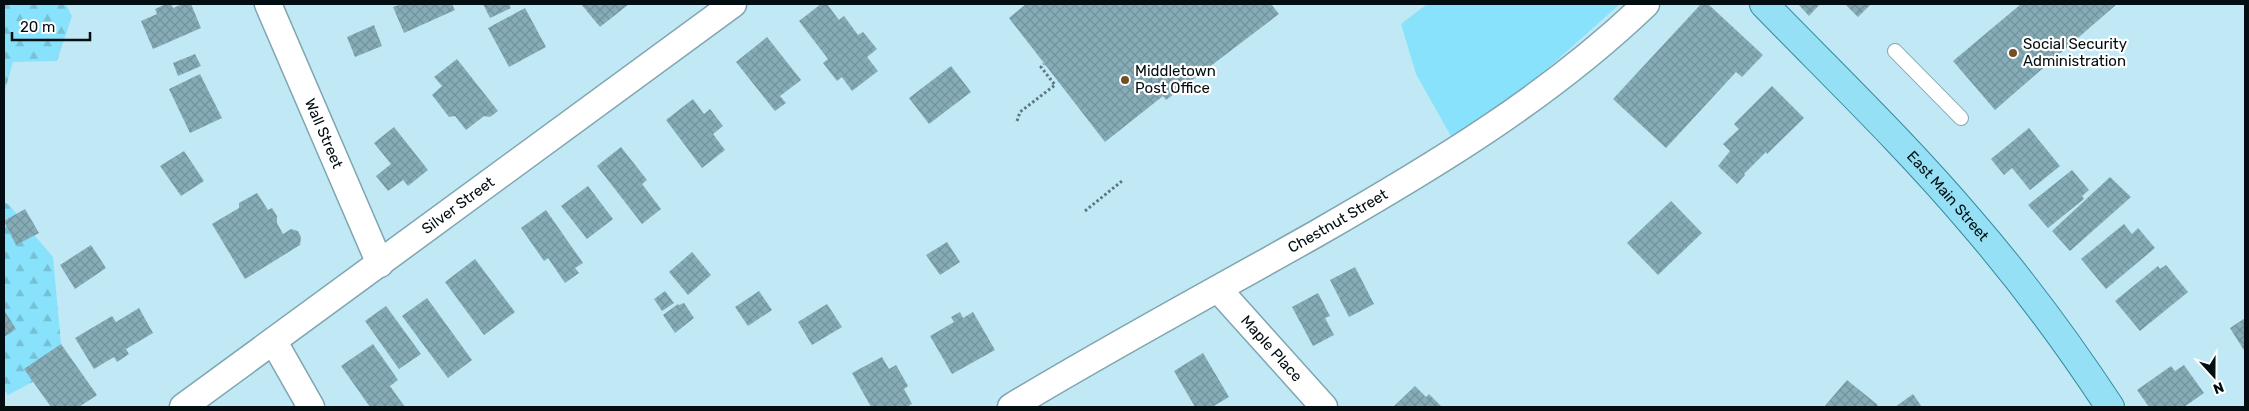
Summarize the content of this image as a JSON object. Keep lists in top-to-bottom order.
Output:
{
  "streets": {
    "main road": ["East Main Street"],
    "street": [
      "Wall Street",
      "Silver Street",
      "Chestnut Street",
      "Maple Place"
    ]
  },
  "crossings": [
    ["Wall Street", "Silver Street"],
    ["Chestnut Street", "Maple Place"]
  ],
  "places": ["Social Security Administration", "Middletown Post Office"],
  "scale_bar": "20 m",
  "north": "bottom"
}
